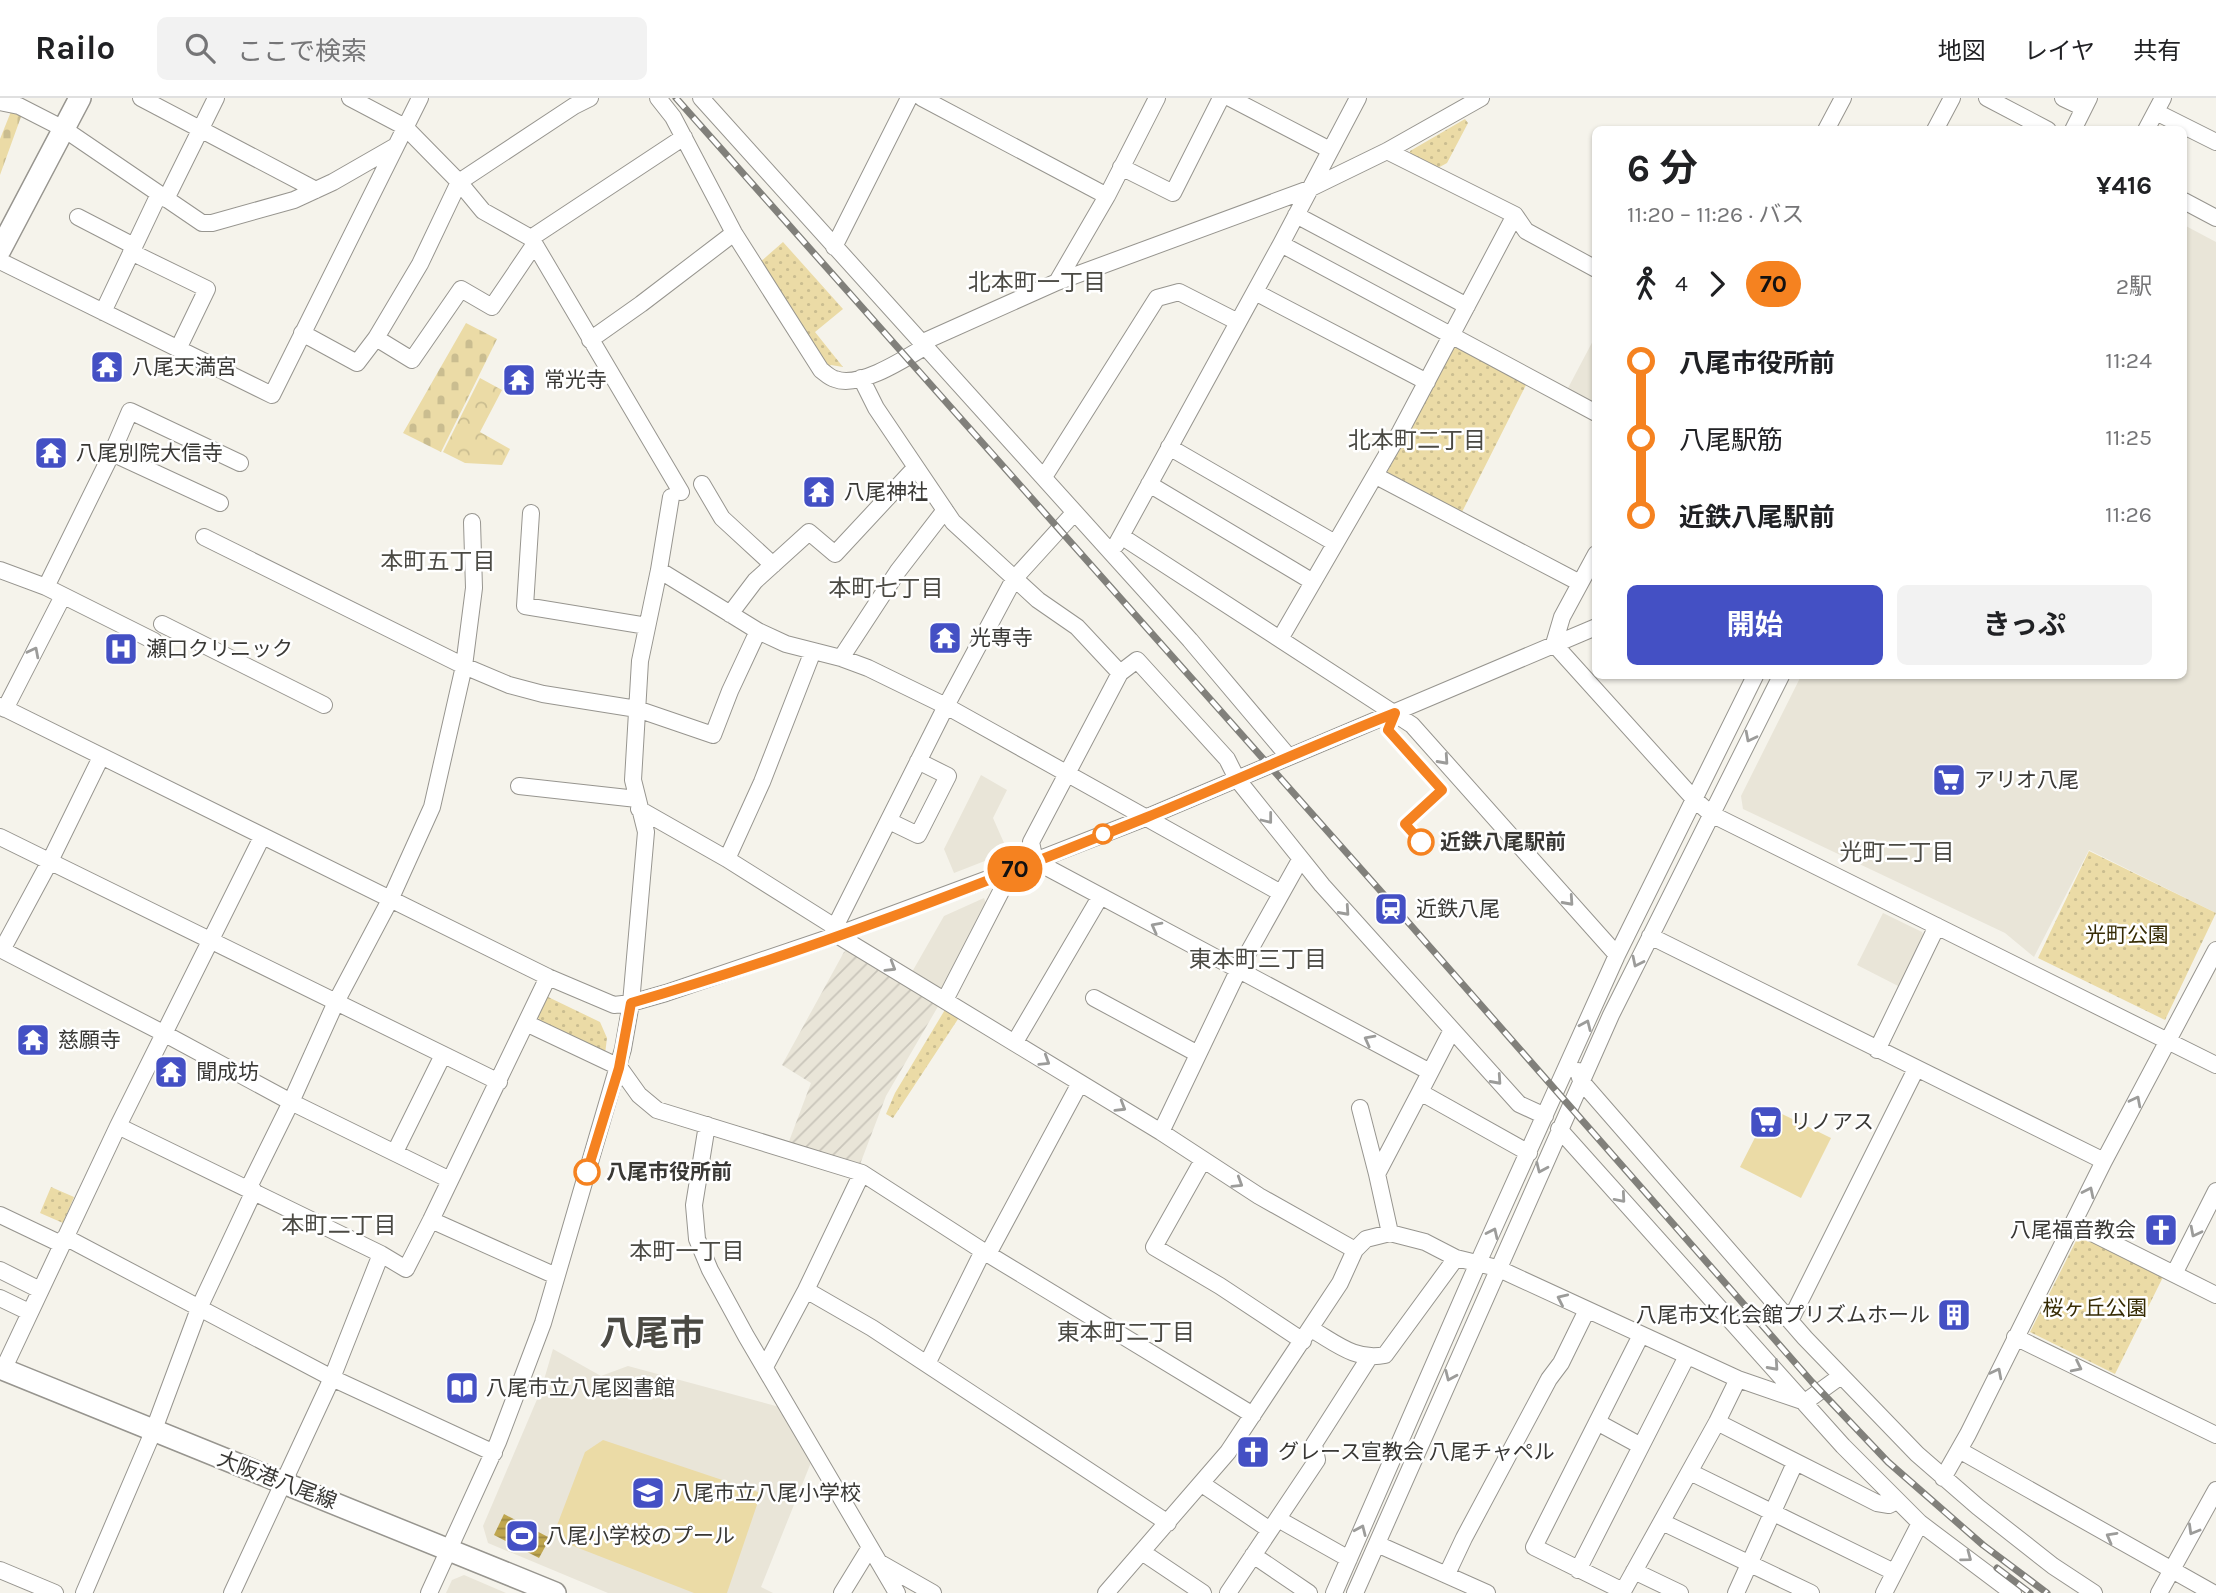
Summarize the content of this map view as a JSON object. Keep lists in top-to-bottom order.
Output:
{
  "streets": {
    "main road": ["大阪港八尾線"]
  },
  "districts": [
    "北本町一丁目",
    "北本町二丁目",
    "本町五丁目",
    "本町七丁目",
    "光町二丁目",
    "東本町三丁目",
    "本町二丁目",
    "本町一丁目",
    "東本町二丁目",
    "八尾市"
  ],
  "parks": ["光町公園", "桜ヶ丘公園"],
  "places": {
    "temple": [
      "八尾天満宮",
      "常光寺",
      "八尾別院大信寺",
      "八尾神社",
      "光専寺",
      "慈願寺",
      "聞成坊"
    ],
    "hospital": ["瀬口クリニック"],
    "supermarket": ["アリオ八尾", "リノアス"],
    "other": ["近鉄八尾駅前", "八尾市役所前"],
    "station": ["近鉄八尾"],
    "church": ["八尾福音教会", "グレース宣教会 八尾チャペル"],
    "building": ["八尾市文化会館プリズムホール"],
    "library": ["八尾市立八尾図書館"],
    "school or university": ["八尾市立八尾小学校"],
    "sports": ["八尾小学校のプール"]
  },
  "lines": ["bus line 70"],
  "page": {
    "header": "Railo",
    "search": "ここで検索",
    "nav": ["地図", "レイヤ", "共有"],
    "on_map": "70",
    "heading": ["6 分", "11:20 – 11:26 · バス", "¥416"],
    "legs": ["4", "70", "2駅"],
    "list": [
      {
        "name": "八尾市役所前",
        "value": "11:24"
      },
      {
        "name": "八尾駅筋",
        "value": "11:25"
      },
      {
        "name": "近鉄八尾駅前",
        "value": "11:26"
      }
    ],
    "buttons": ["開始", "きっぷ"]
  }
}
